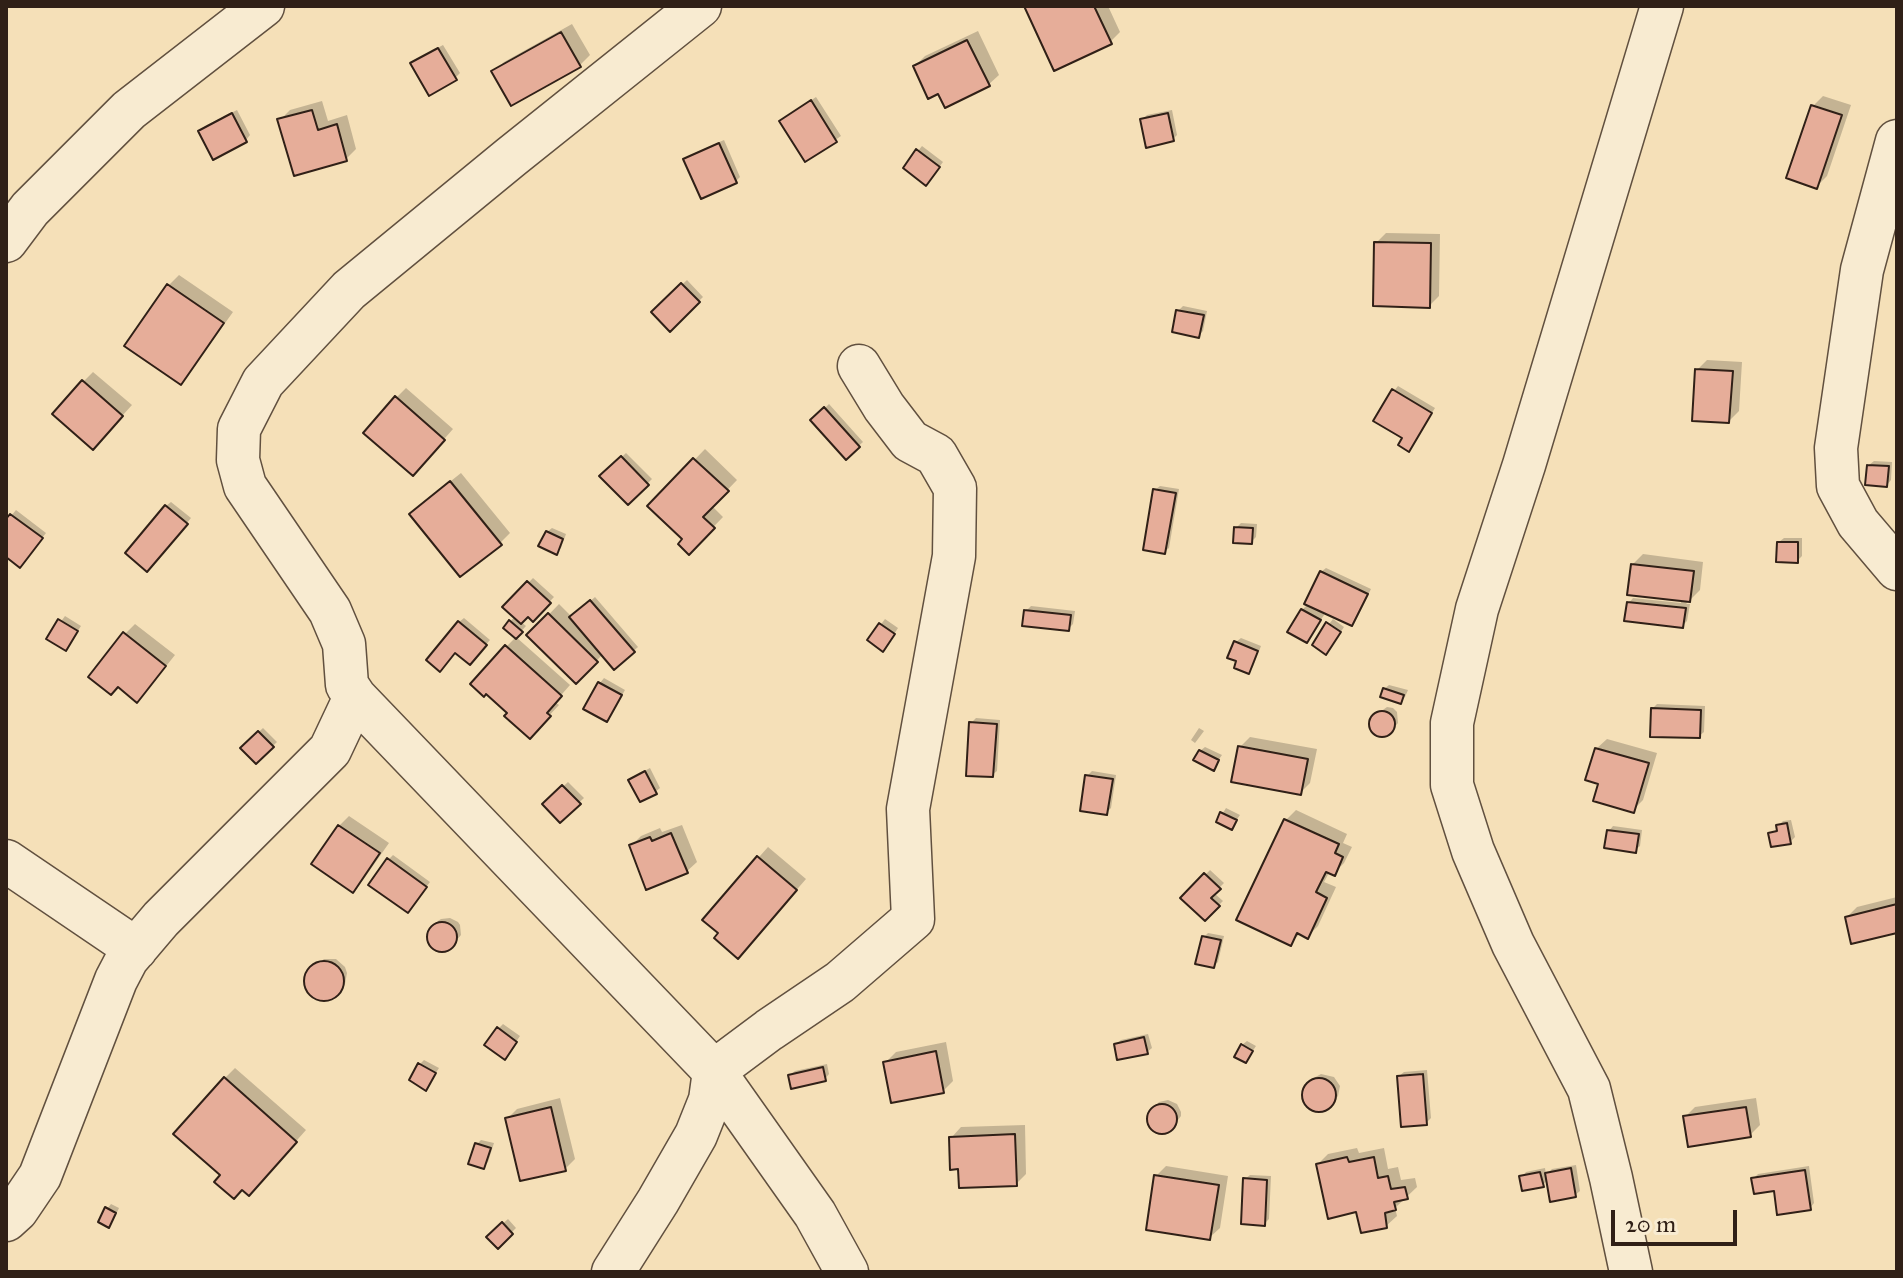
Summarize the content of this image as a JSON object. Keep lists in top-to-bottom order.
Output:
{
  "scale_bar": "20 m"
}
